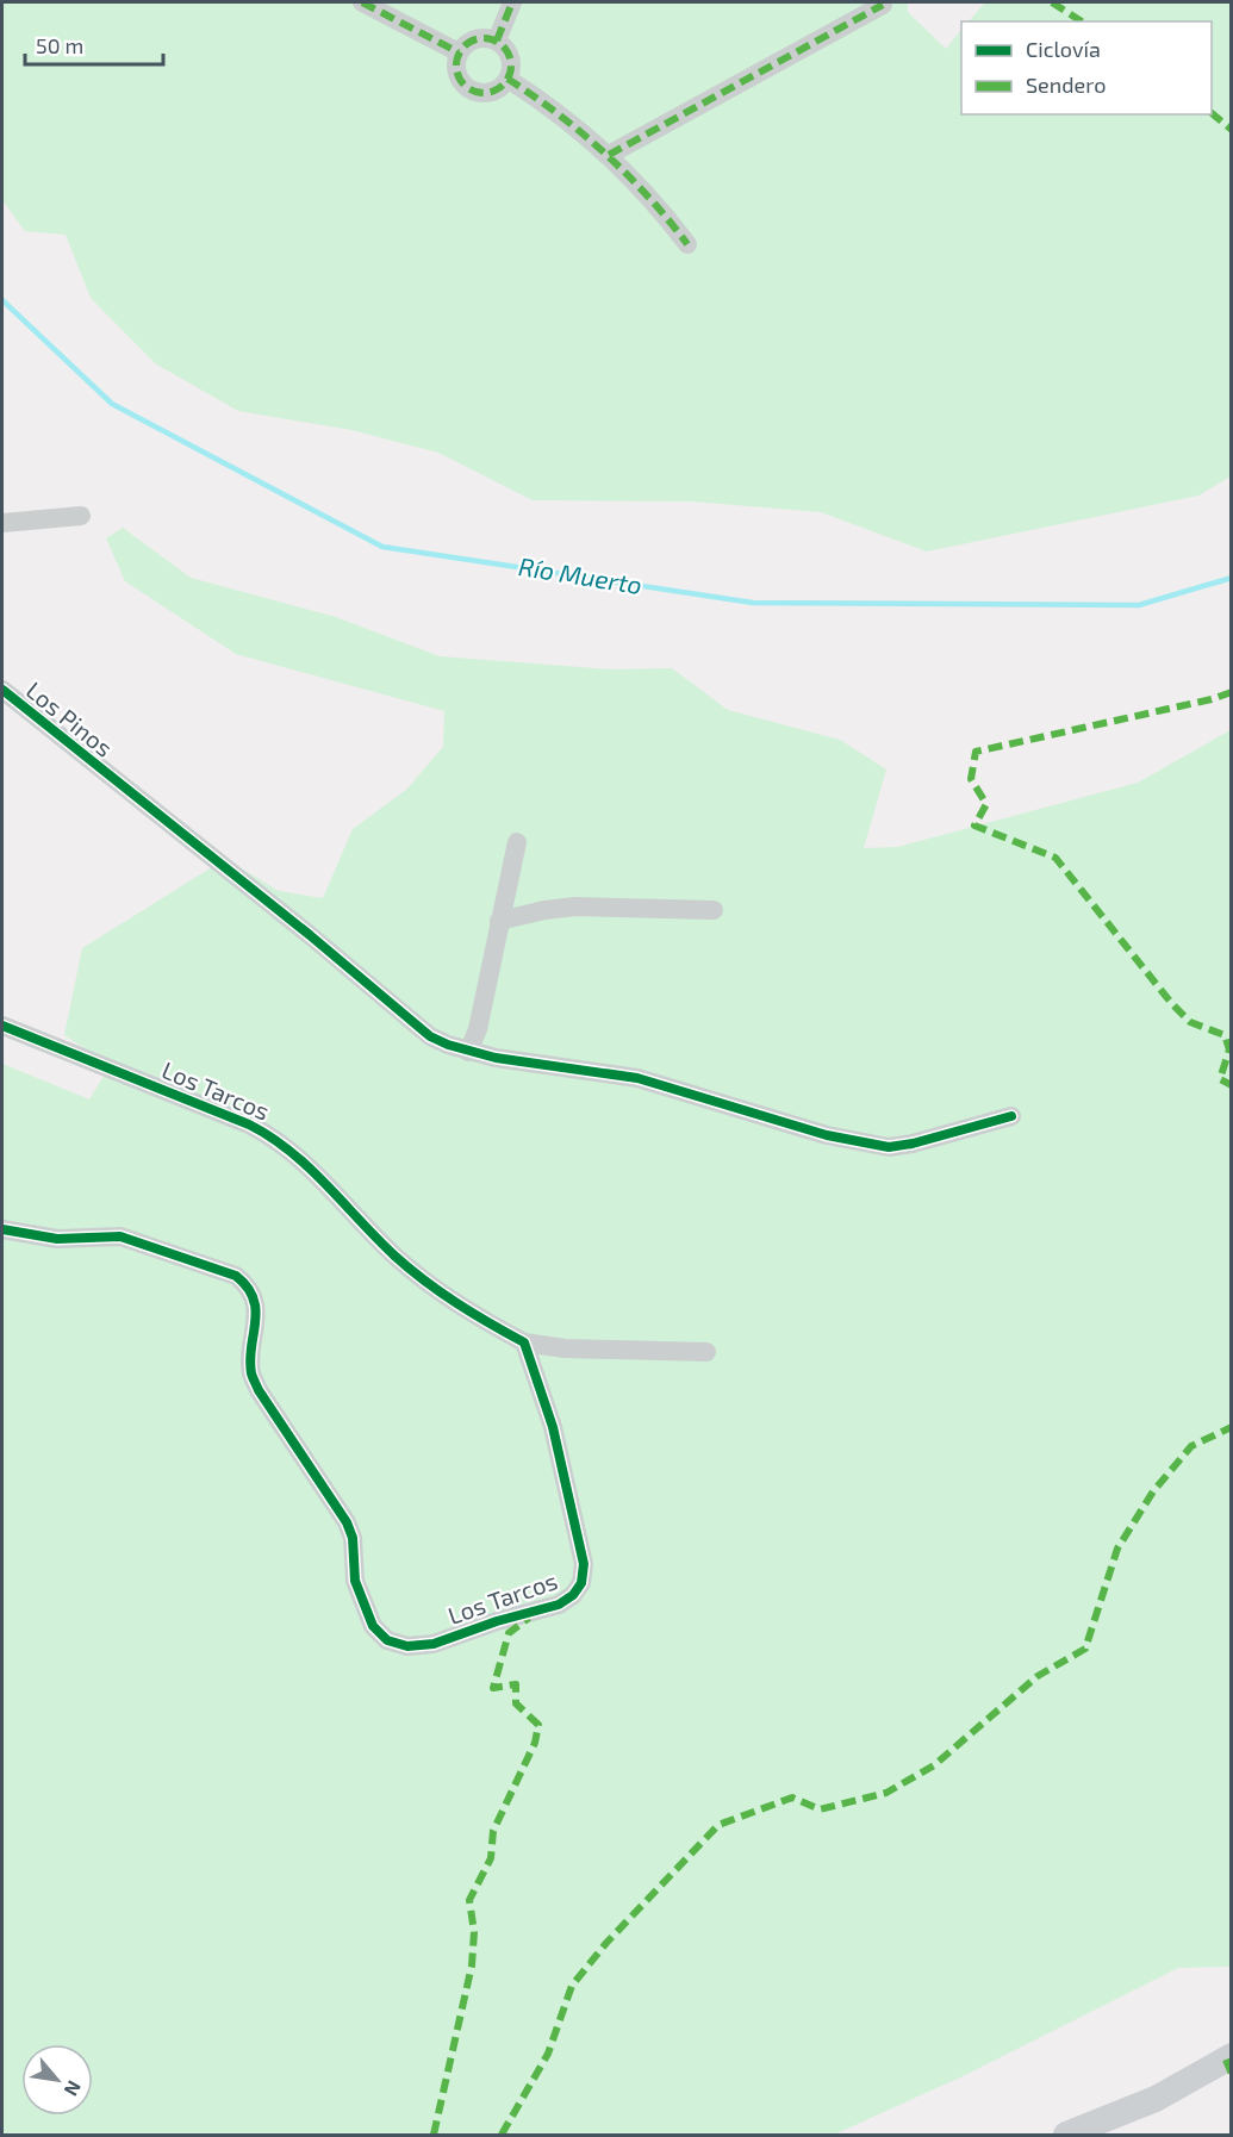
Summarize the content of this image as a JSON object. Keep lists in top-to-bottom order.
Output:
{
  "streets": {
    "street": ["Los Pinos", "Los Tarcos"]
  },
  "water": ["Río Muerto"],
  "legend": ["Ciclovía", "Sendero"],
  "scale_bar": "50 m",
  "north": "bottom right"
}
